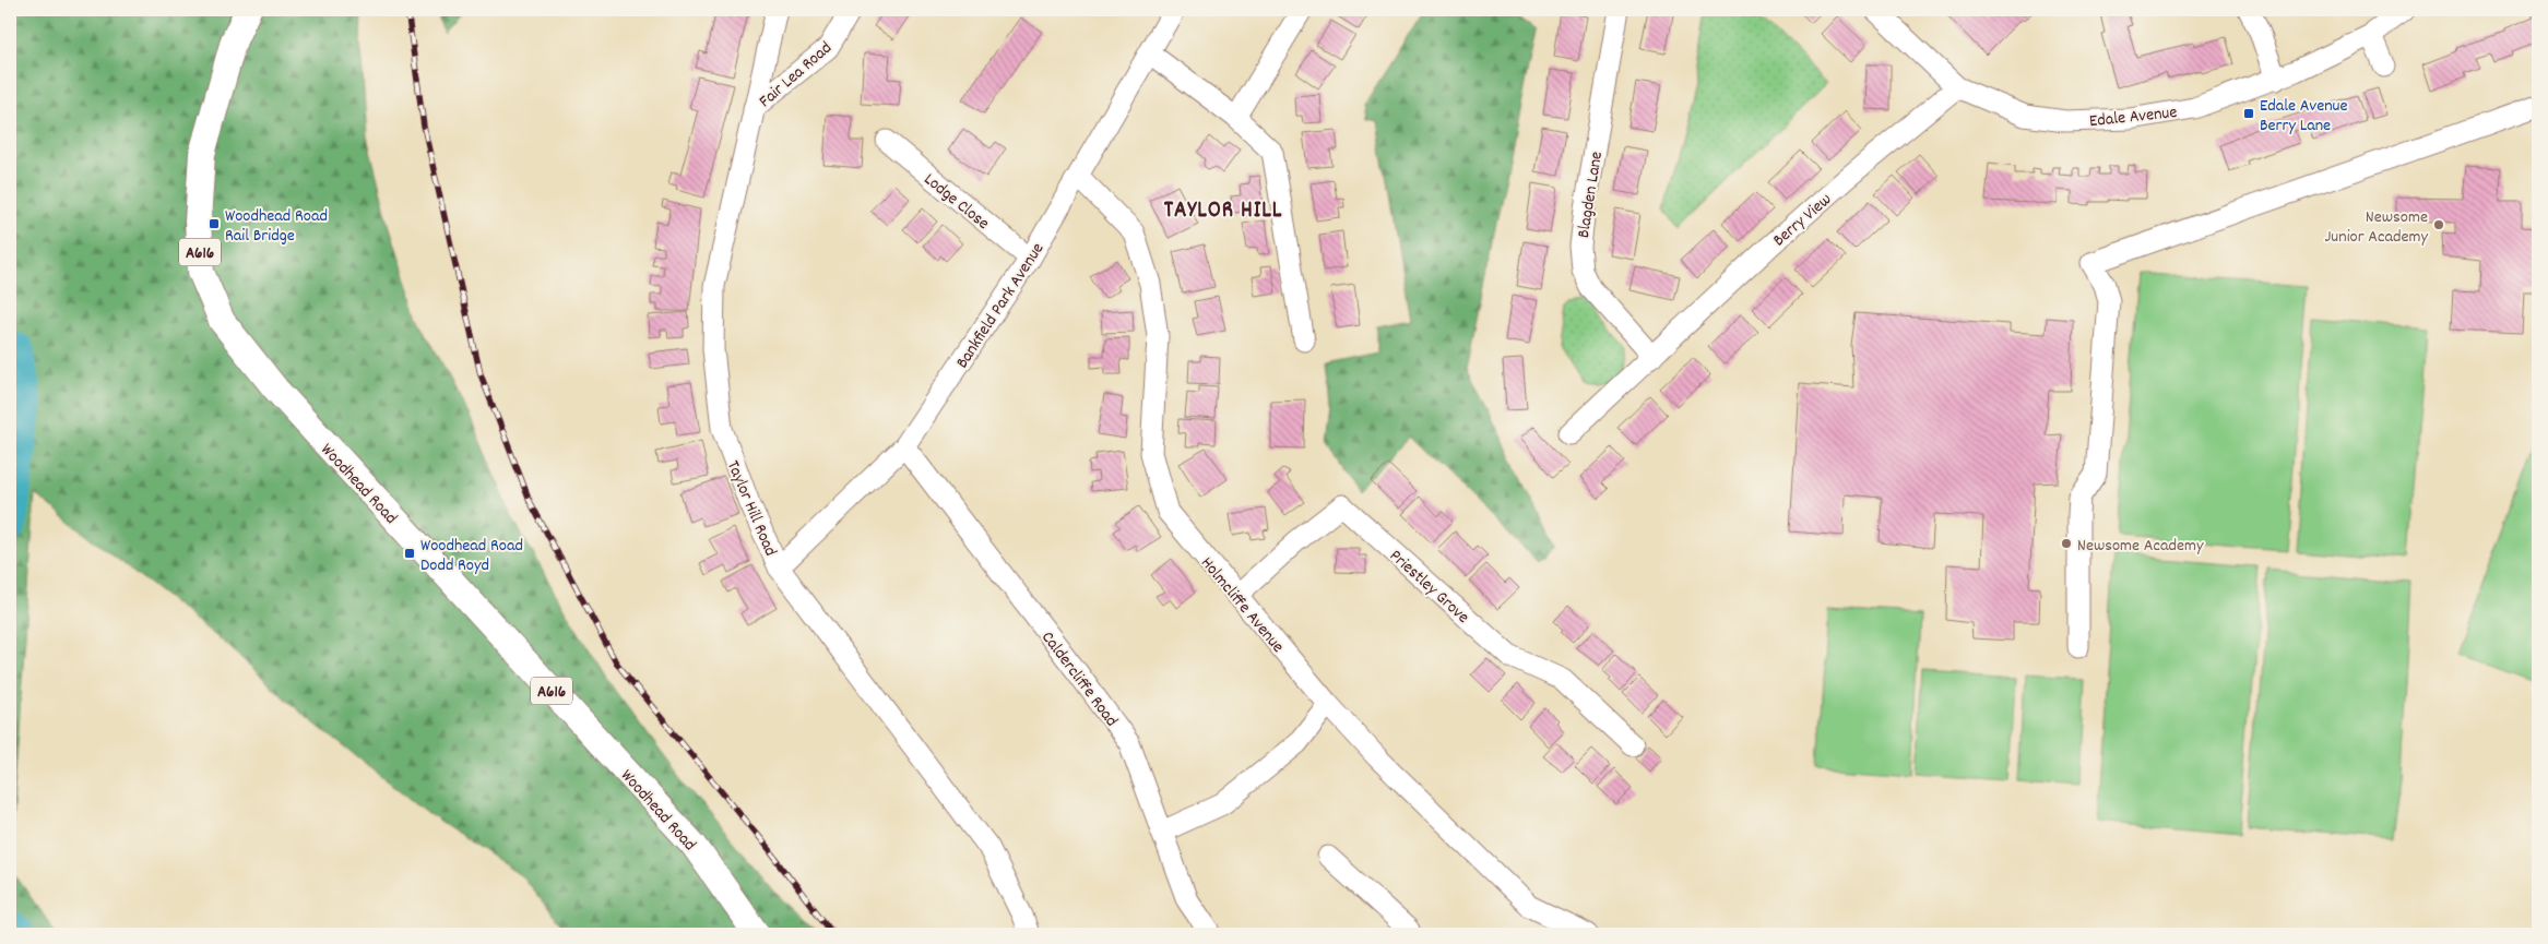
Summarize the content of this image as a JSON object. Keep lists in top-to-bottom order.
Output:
{
  "streets": {
    "main road": ["A616", "Woodhead Road"],
    "street": [
      "Fair Lea Road",
      "Edale Avenue",
      "Blagden Lane",
      "Lodge Close",
      "Berry View",
      "Bankfield Park Avenue",
      "Taylor Hill Road",
      "Priestley Grove",
      "Holmcliffe Avenue",
      "Caldercliffe Road"
    ]
  },
  "crossings": [
    ["Fair Lea Road", "Taylor Hill Road"],
    ["Edale Avenue", "Berry View"],
    ["Blagden Lane", "Berry View"],
    ["Lodge Close", "Bankfield Park Avenue"],
    ["Bankfield Park Avenue", "Taylor Hill Road"],
    ["Bankfield Park Avenue", "Holmcliffe Avenue"],
    ["Bankfield Park Avenue", "Caldercliffe Road"],
    ["Priestley Grove", "Holmcliffe Avenue"]
  ],
  "districts": ["TAYLOR HILL"],
  "places": {
    "transit": ["Edale Avenue Berry Lane", "Woodhead Road Rail Bridge", "Woodhead Road Dodd Royd"],
    "other": ["Newsome Junior Academy", "Newsome Academy"]
  }
}
